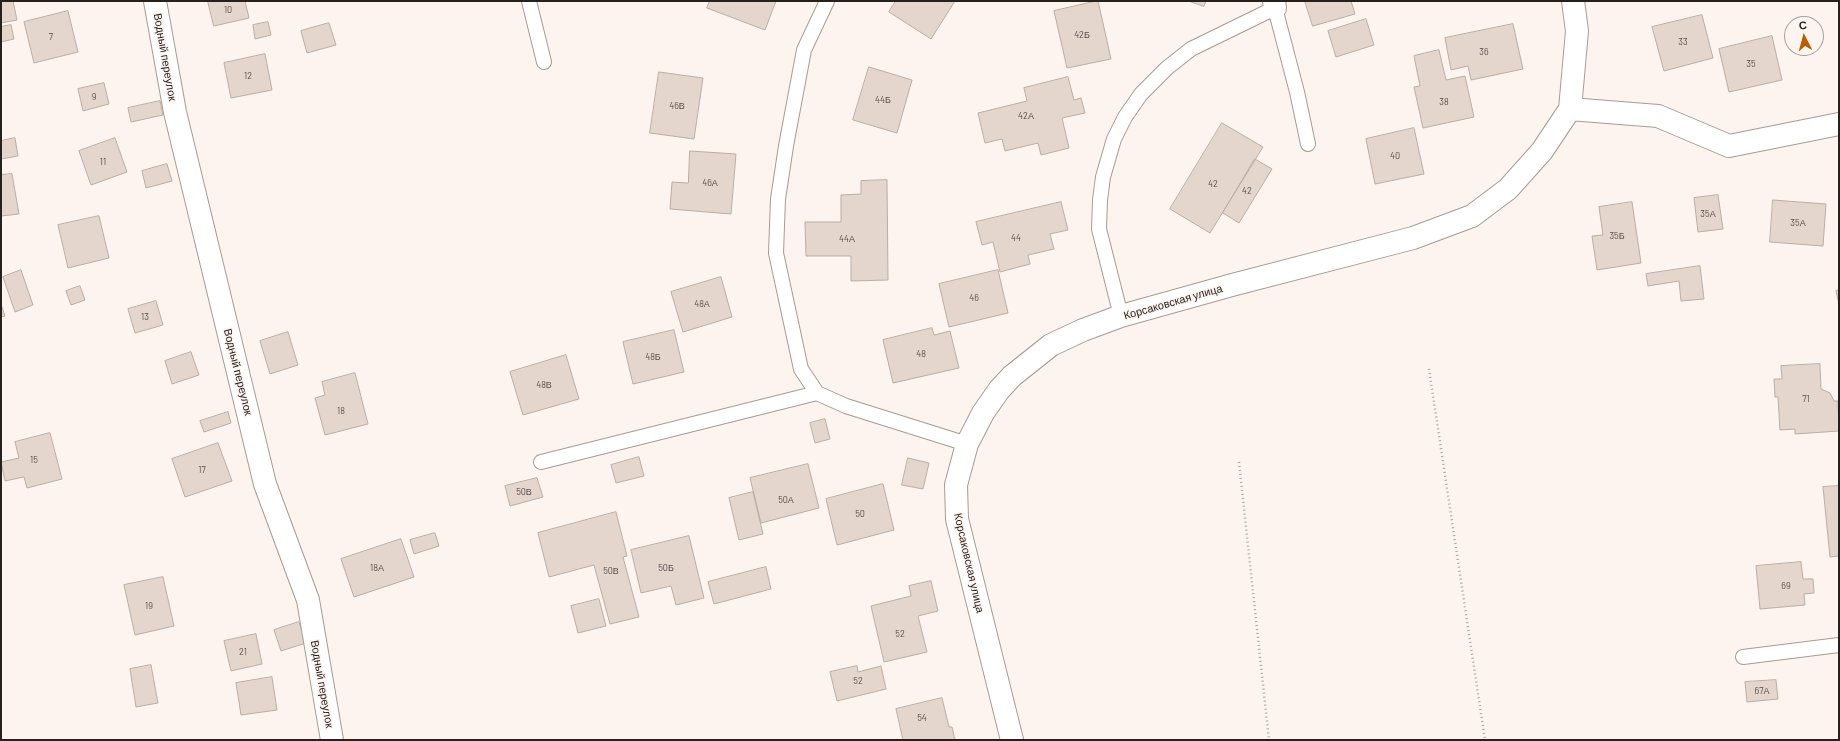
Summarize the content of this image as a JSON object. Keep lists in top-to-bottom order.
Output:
{
  "streets": {
    "street": ["Водный переулок", "Корсаковская улица"]
  },
  "house_numbers": [
    "10",
    "42Б",
    "7",
    "33",
    "36",
    "35",
    "12",
    "9",
    "44Б",
    "38",
    "46В",
    "42А",
    "40",
    "11",
    "46А",
    "42",
    "42",
    "35А",
    "35А",
    "35Б",
    "44",
    "44А",
    "46",
    "48А",
    "13",
    "48",
    "48Б",
    "48В",
    "71",
    "18",
    "15",
    "17",
    "50В",
    "50А",
    "50",
    "18А",
    "50Б",
    "50В",
    "69",
    "19",
    "52",
    "21",
    "52",
    "67А",
    "54"
  ],
  "north": "top"
}
